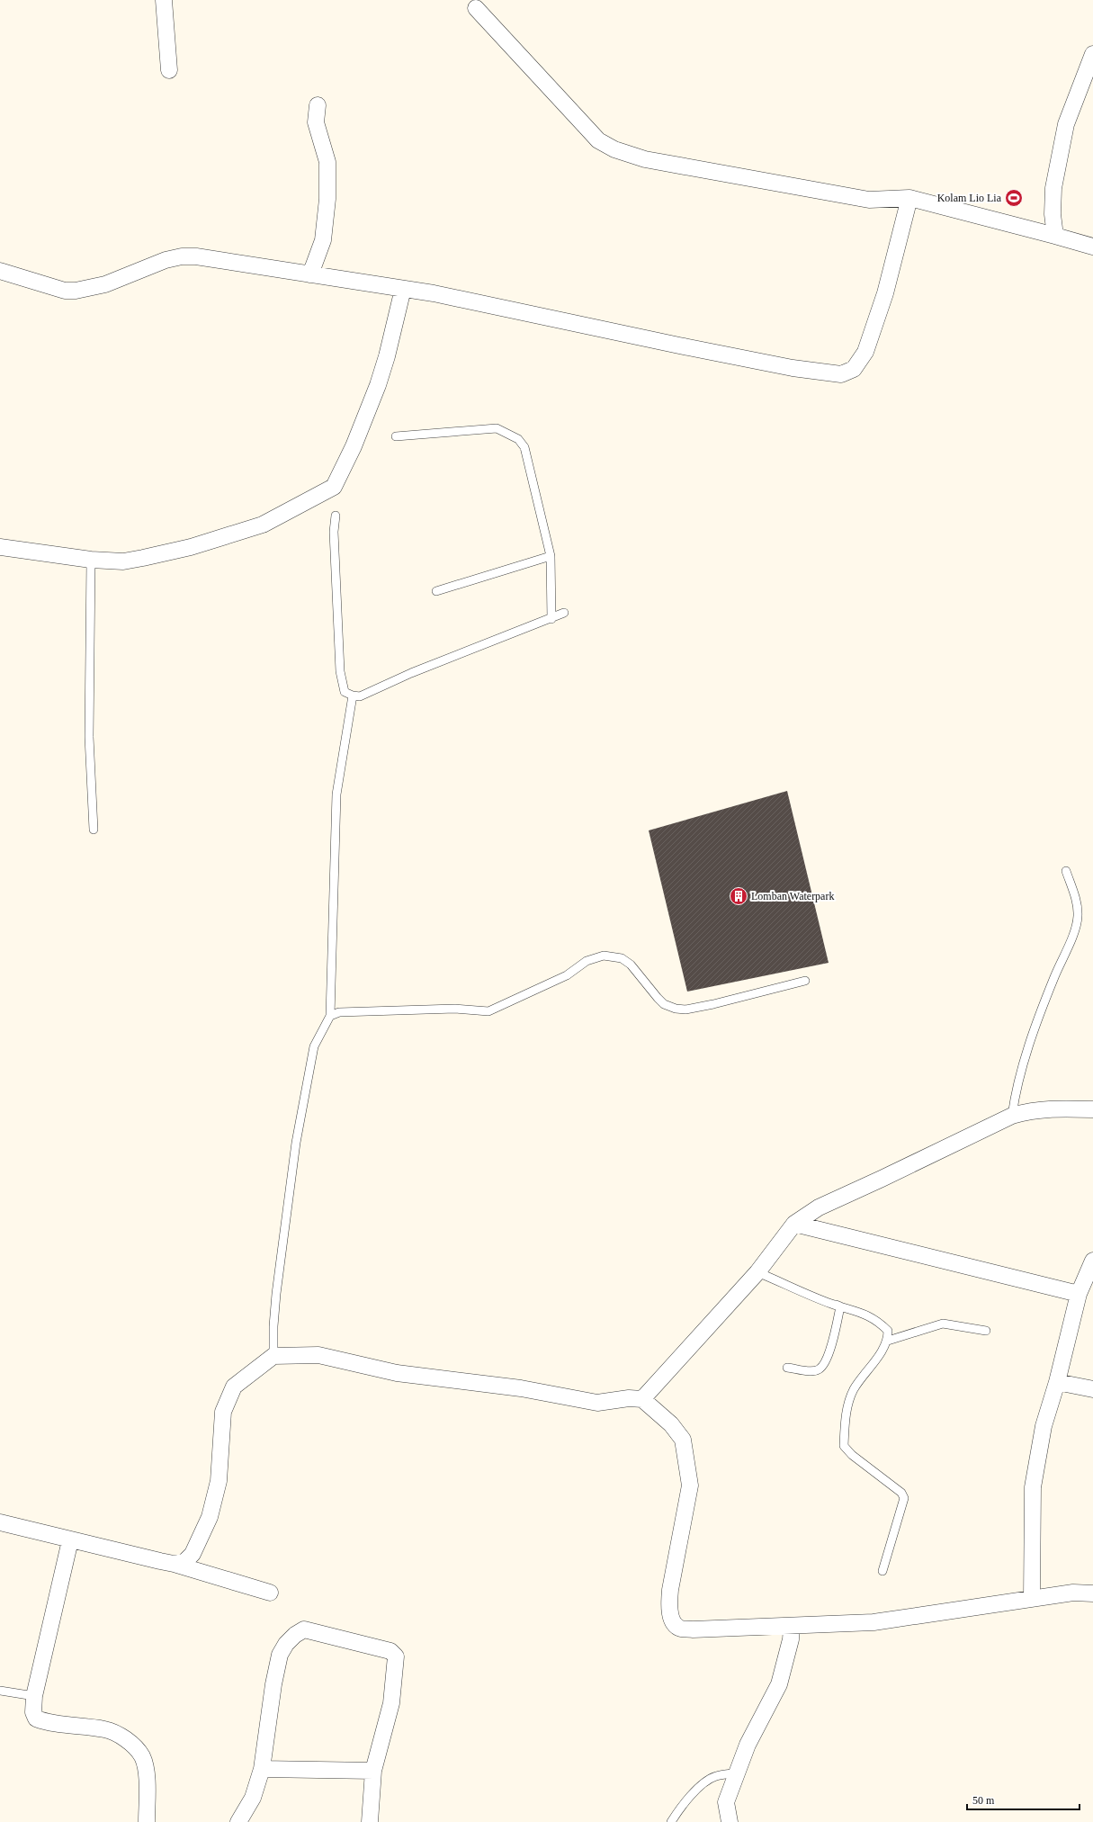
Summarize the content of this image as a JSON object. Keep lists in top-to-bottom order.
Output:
{
  "places": {
    "sports": ["Kolam Lio Lia"],
    "building": ["Lomban Waterpark"]
  },
  "scale_bar": "50 m"
}
